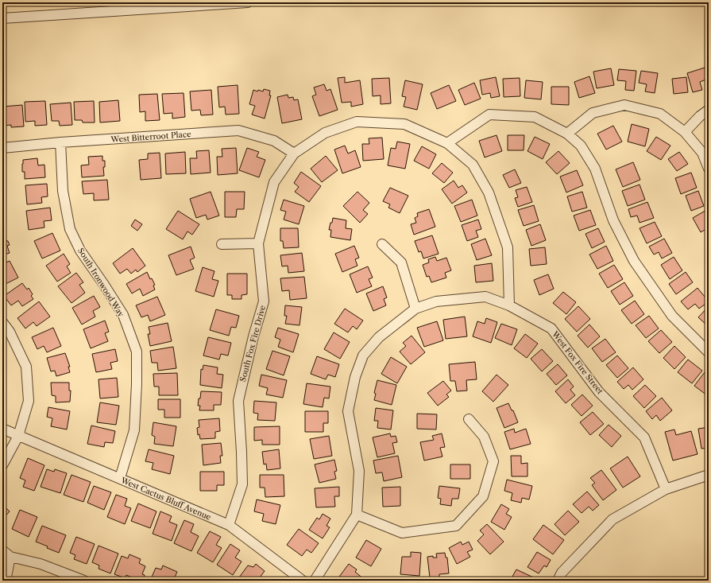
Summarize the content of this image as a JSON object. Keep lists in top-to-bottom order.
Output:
{
  "streets": {
    "street": [
      "West Bitterroot Place",
      "South Ironwood Way",
      "South Fox Fire Drive",
      "West Fox Fire Street",
      "West Cactus Bluff Avenue"
    ]
  },
  "crossings": [
    ["West Bitterroot Place", "South Ironwood Way"],
    ["West Bitterroot Place", "South Fox Fire Drive"],
    ["South Ironwood Way", "West Cactus Bluff Avenue"],
    ["South Fox Fire Drive", "West Fox Fire Street"],
    ["South Fox Fire Drive", "West Cactus Bluff Avenue"]
  ]
}
